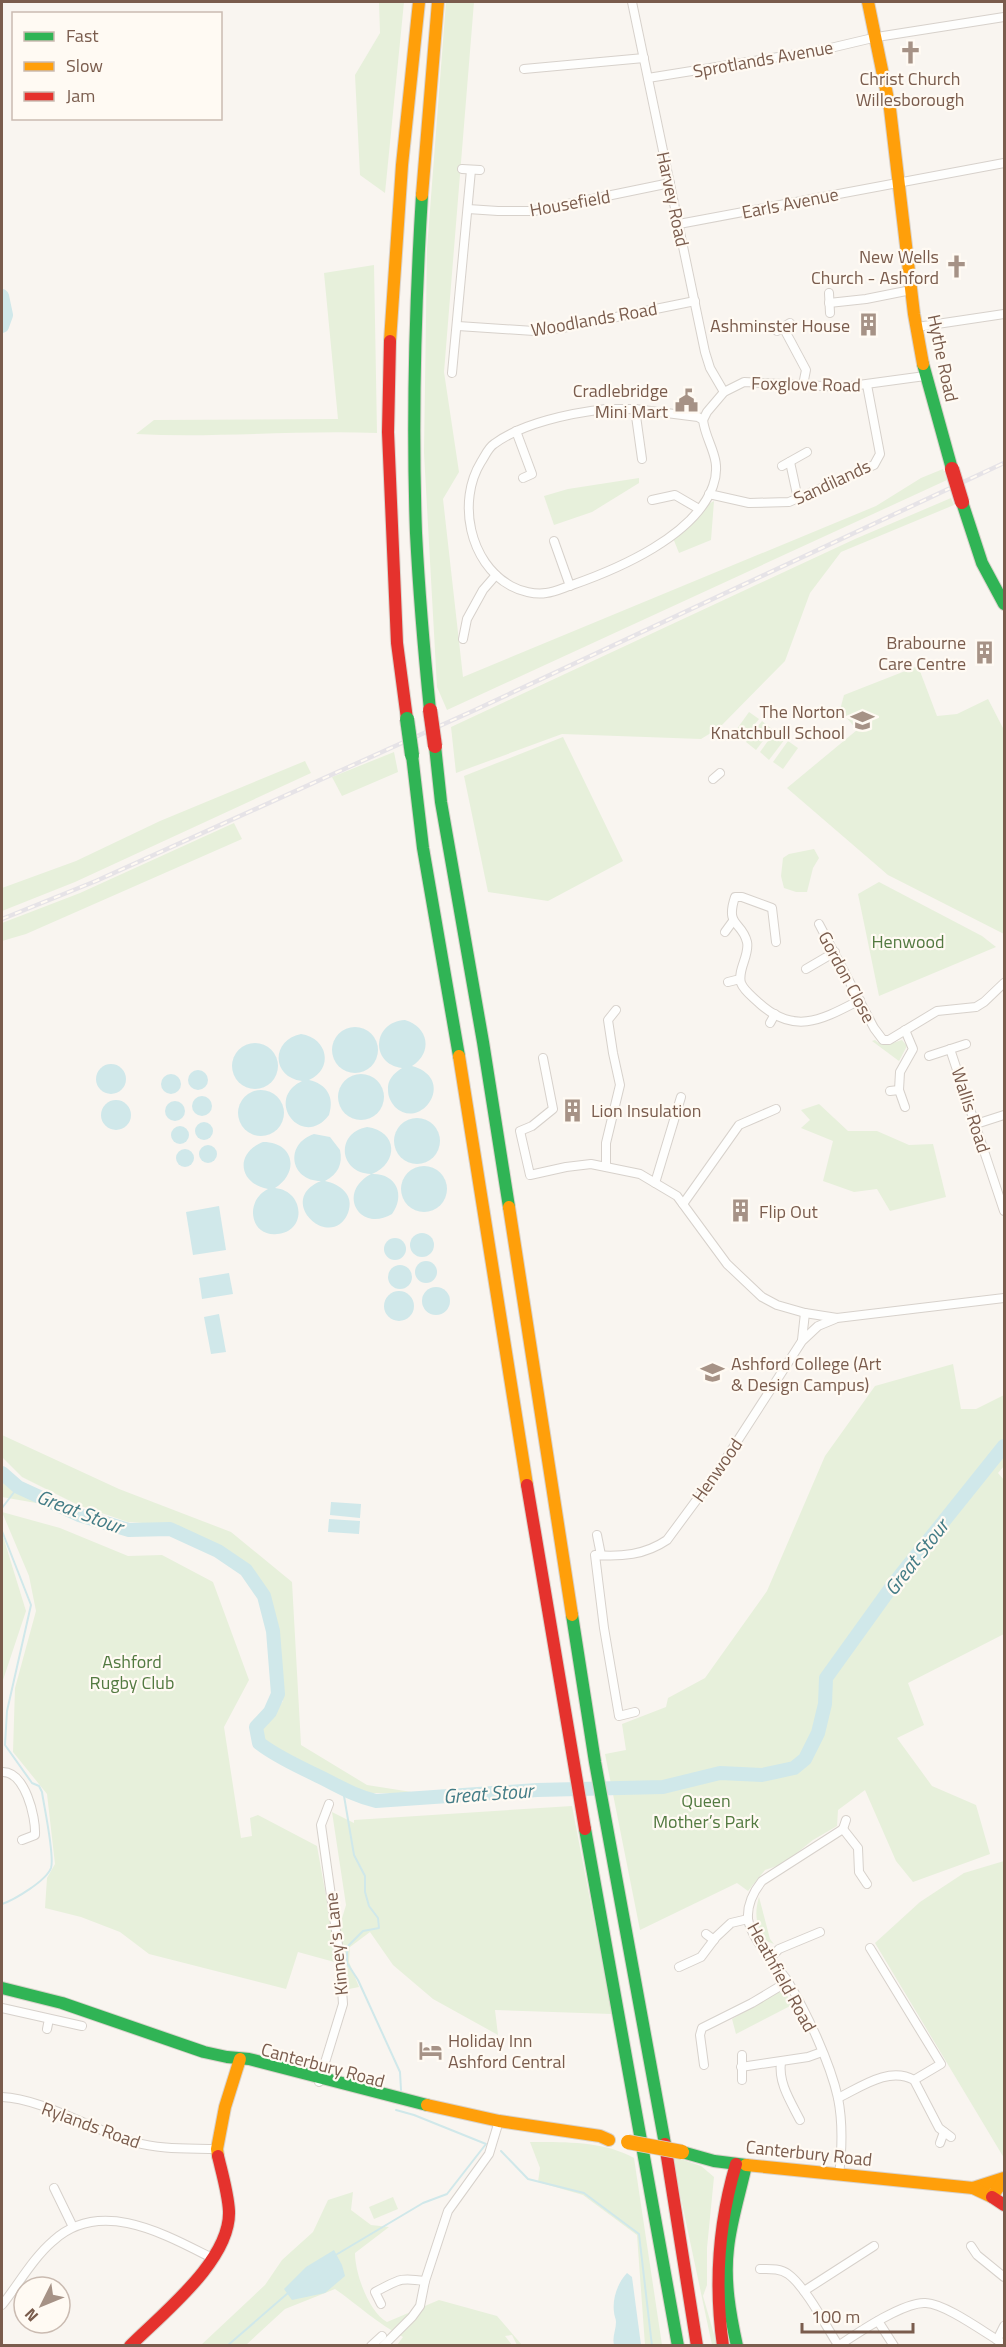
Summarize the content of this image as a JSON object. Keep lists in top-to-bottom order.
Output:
{
  "streets": {
    "main road": ["Hythe Road", "Canterbury Road"],
    "street": [
      "Sprotlands Avenue",
      "Harvey Road",
      "Housefield",
      "Earls Avenue",
      "Woodlands Road",
      "Foxglove Road",
      "Sandilands",
      "Gordon Close",
      "Wallis Road",
      "Henwood",
      "Kinney's Lane",
      "Heathfield Road",
      "Rylands Road"
    ]
  },
  "crossings": [
    ["Sprotlands Avenue", "Harvey Road"],
    ["Sprotlands Avenue", "Hythe Road"],
    ["Harvey Road", "Housefield"],
    ["Harvey Road", "Earls Avenue"],
    ["Harvey Road", "Woodlands Road"],
    ["Harvey Road", "Foxglove Road"],
    ["Earls Avenue", "Hythe Road"],
    ["Hythe Road", "Foxglove Road"],
    ["Foxglove Road", "Sandilands"],
    ["Kinney's Lane", "Canterbury Road"],
    ["Heathfield Road", "Canterbury Road"]
  ],
  "water": ["Great Stour"],
  "parks": ["Henwood", "Ashford Rugby Club", "Queen Mother’s Park"],
  "places": {
    "church": ["Christ Church Willesborough", "New Wells Church - Ashford"],
    "building": [
      "Ashminster House",
      "Brabourne Care Centre",
      "Lion Insulation",
      "Flip Out"
    ],
    "public building": ["Cradlebridge Mini Mart"],
    "school or university": ["The Norton Knatchbull School", "Ashford College (Art & Design Campus)"],
    "hotel": ["Holiday Inn Ashford Central"]
  },
  "legend": ["Fast", "Slow", "Jam"],
  "scale_bar": "100 m",
  "north": "bottom left"
}
